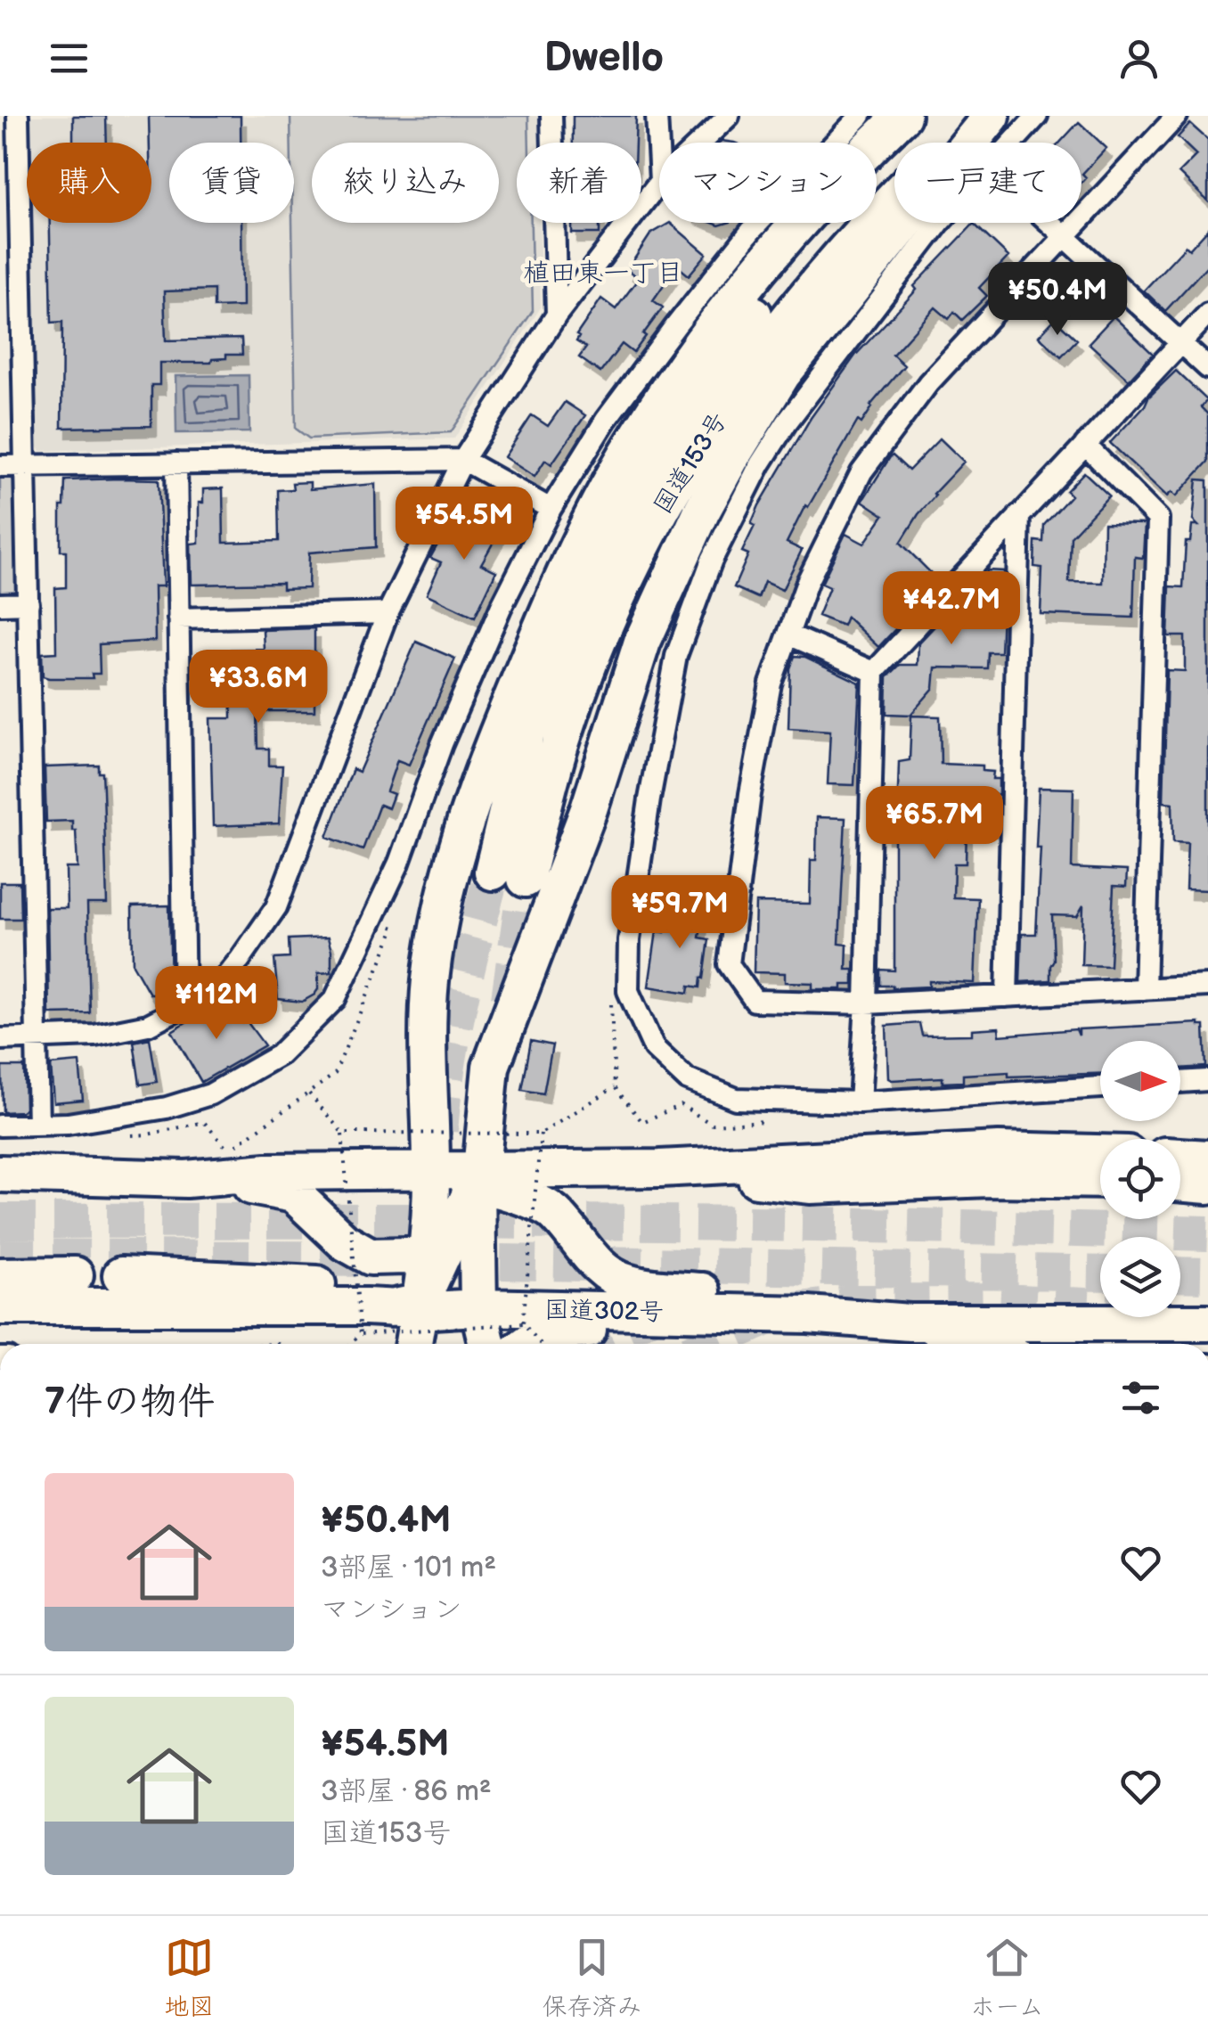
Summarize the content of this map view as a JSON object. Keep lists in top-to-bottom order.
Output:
{
  "streets": {
    "highway": ["国道153号", "国道302号"]
  },
  "districts": ["植田東一丁目"],
  "north": "right",
  "page": {
    "header": "Dwello",
    "chip": [
      "購入",
      "賃貸",
      "絞り込み",
      "新着",
      "マンション",
      "一戸建て"
    ],
    "price": [
      "¥50.4M",
      "¥54.5M",
      "¥42.7M",
      "¥33.6M",
      "¥65.7M",
      "¥59.7M",
      "¥112M"
    ],
    "heading": "7件の物件",
    "list": [
      {
        "name": "¥50.4M",
        "note": "3部屋 · 101 m² · マンション"
      },
      {
        "name": "¥54.5M",
        "note": "3部屋 · 86 m² · 国道153号"
      }
    ],
    "tabs": ["地図", "保存済み", "ホーム"]
  }
}
